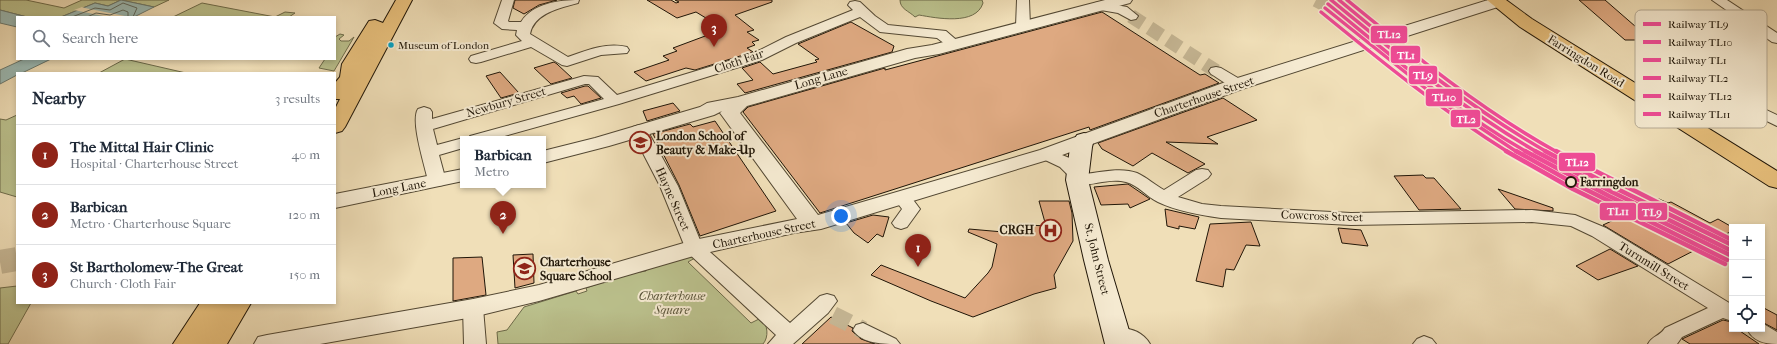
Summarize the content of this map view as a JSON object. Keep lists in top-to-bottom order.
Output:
{
  "streets": {
    "main road": ["Farringdon Road", "St. John Street"],
    "street": [
      "Cloth Fair",
      "Long Lane",
      "Charterhouse Street",
      "Newbury Street",
      "Hayne Street",
      "Cowcross Street",
      "Turnmill Street"
    ]
  },
  "crossings": [
    ["Cloth Fair", "Newbury Street"],
    ["Farringdon Road", "Charterhouse Street"],
    ["Long Lane", "Hayne Street"],
    ["Charterhouse Street", "Hayne Street"],
    ["Charterhouse Street", "St. John Street"],
    ["Cowcross Street", "St. John Street"],
    ["Cowcross Street", "Turnmill Street"]
  ],
  "parks": ["Charterhouse Square"],
  "places": {
    "other": ["Museum of London", "Farringdon"],
    "school or university": ["London School of Beauty & Make-Up", "Charterhouse Square School"],
    "hospital": ["CRGH"]
  },
  "lines": [
    "rail line TL9",
    "rail line TL1",
    "rail line TL12",
    "rail line TL10",
    "rail line TL2",
    "rail line TL11"
  ],
  "legend": [
    "Railway TL9",
    "Railway TL10",
    "Railway TL1",
    "Railway TL2",
    "Railway TL12",
    "Railway TL11"
  ],
  "page": {
    "pins": ["3", "2", "1"],
    "search": "Search here",
    "heading": ["Nearby", "3 results"],
    "list": [
      {
        "mark": "1",
        "name": "The Mittal Hair Clinic",
        "note": "Hospital · Charterhouse Street",
        "value": "40 m"
      },
      {
        "mark": "2",
        "name": "Barbican",
        "note": "Metro · Charterhouse Square",
        "value": "120 m"
      },
      {
        "mark": "3",
        "name": "St Bartholomew-The Great",
        "note": "Church · Cloth Fair",
        "value": "150 m"
      }
    ],
    "popup": ["Barbican", "Metro"],
    "map_buttons": ["+", "−"]
  }
}
